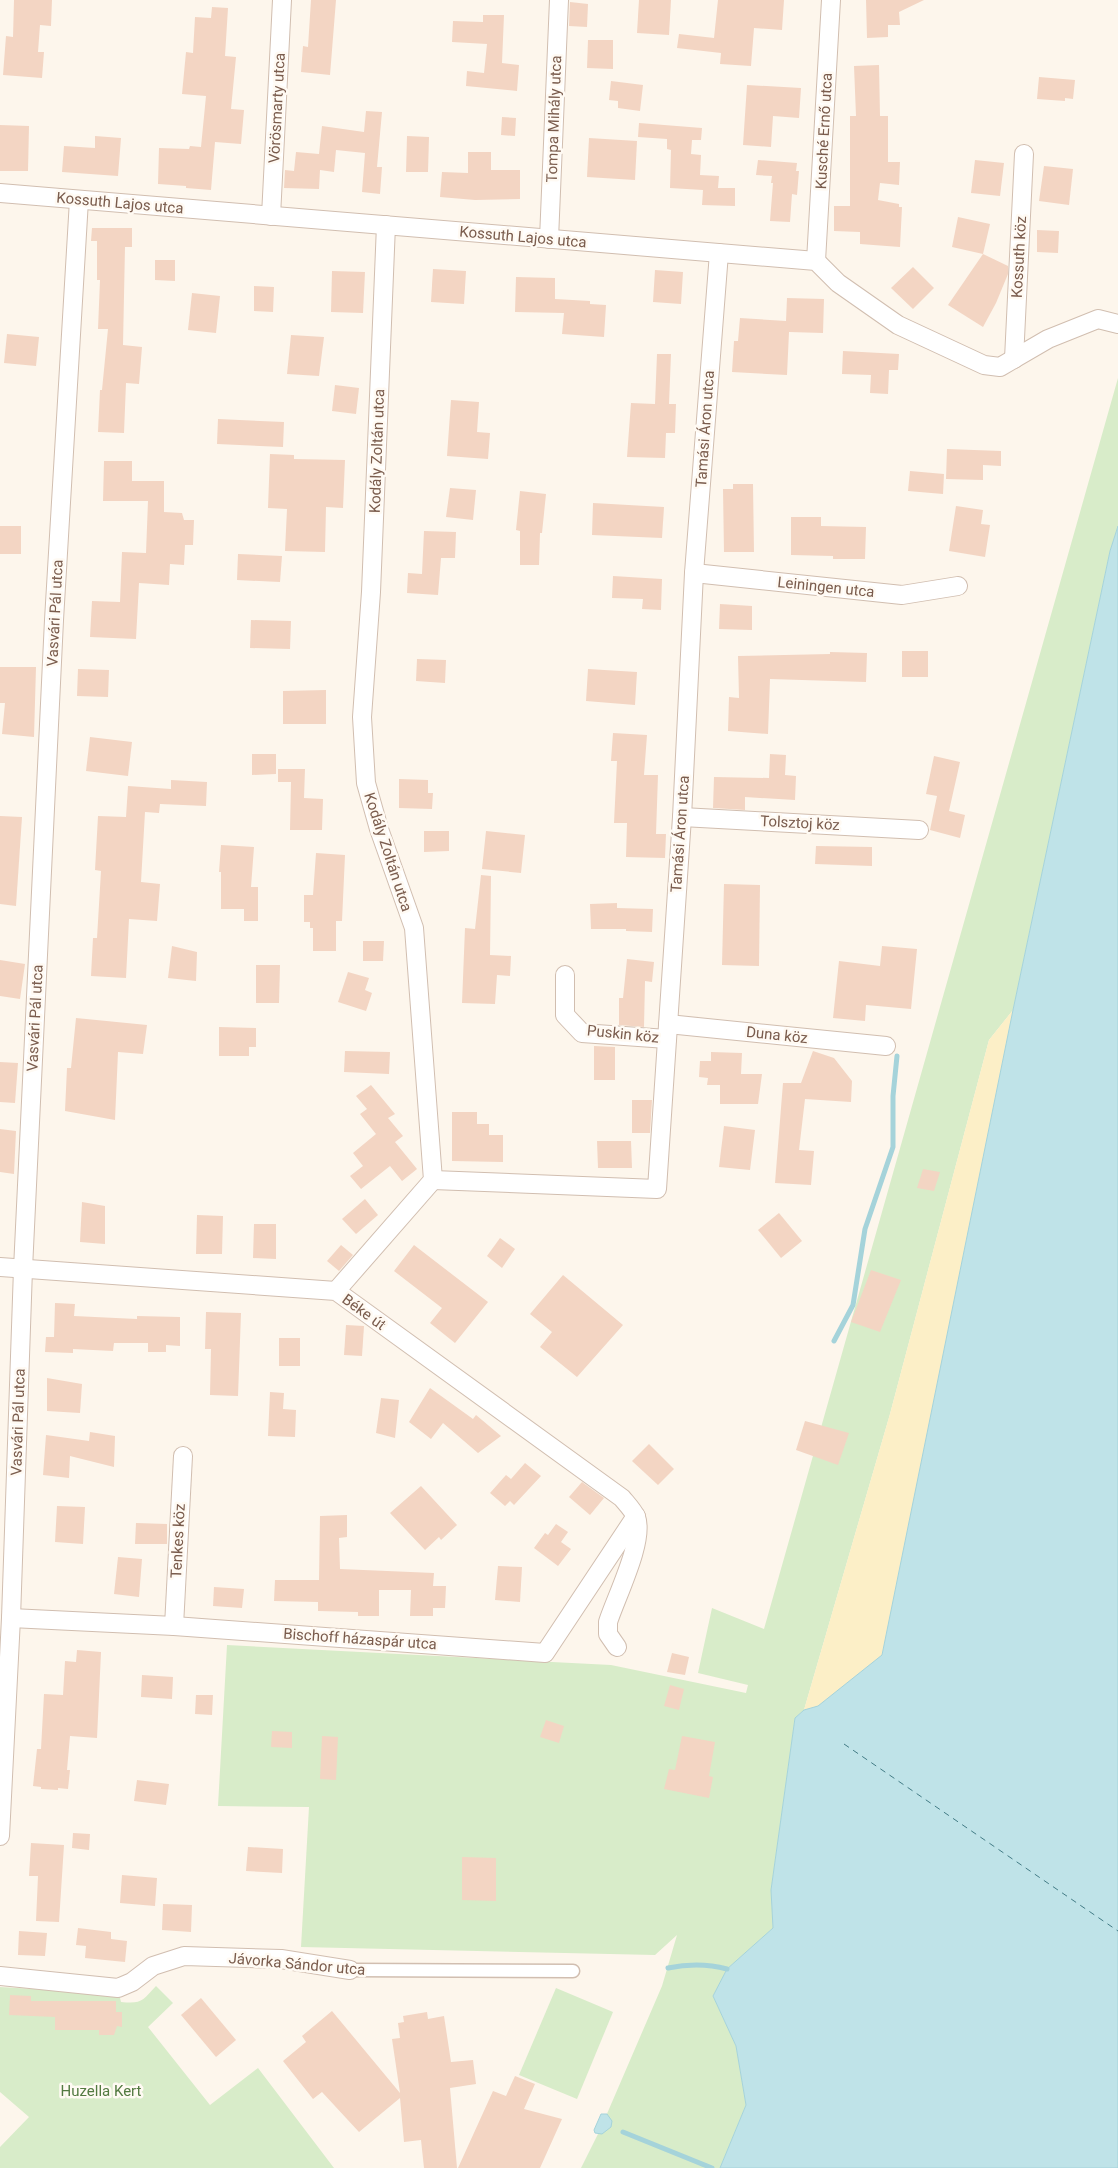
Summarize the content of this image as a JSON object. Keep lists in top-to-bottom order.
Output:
{
  "streets": {
    "street": [
      "Vörösmarty utca",
      "Tompa Mihály utca",
      "Kusché Ernő utca",
      "Kossuth Lajos utca",
      "Kossuth köz",
      "Tamási Áron utca",
      "Kodály Zoltán utca",
      "Leiningen utca",
      "Vasvári Pál utca",
      "Tolsztoj köz",
      "Puskin köz",
      "Duna köz",
      "Béke út",
      "Tenkes köz",
      "Bischoff házaspár utca",
      "Jávorka Sándor utca"
    ]
  },
  "crossings": [
    ["Vörösmarty utca", "Kossuth Lajos utca"],
    ["Tompa Mihály utca", "Kossuth Lajos utca"],
    ["Kusché Ernő utca", "Kossuth Lajos utca"],
    ["Kossuth Lajos utca", "Tamási Áron utca"],
    ["Kossuth Lajos utca", "Kodály Zoltán utca"],
    ["Kossuth Lajos utca", "Vasvári Pál utca"],
    ["Tamási Áron utca", "Kodály Zoltán utca"],
    ["Tamási Áron utca", "Leiningen utca"],
    ["Tamási Áron utca", "Tolsztoj köz"],
    ["Tamási Áron utca", "Puskin köz"],
    ["Tamási Áron utca", "Duna köz"],
    ["Vasvári Pál utca", "Béke út"],
    ["Vasvári Pál utca", "Bischoff házaspár utca"],
    ["Puskin köz", "Duna köz"],
    ["Béke út", "Bischoff házaspár utca"],
    ["Tenkes köz", "Bischoff házaspár utca"]
  ],
  "parks": ["Huzella Kert"]
}
